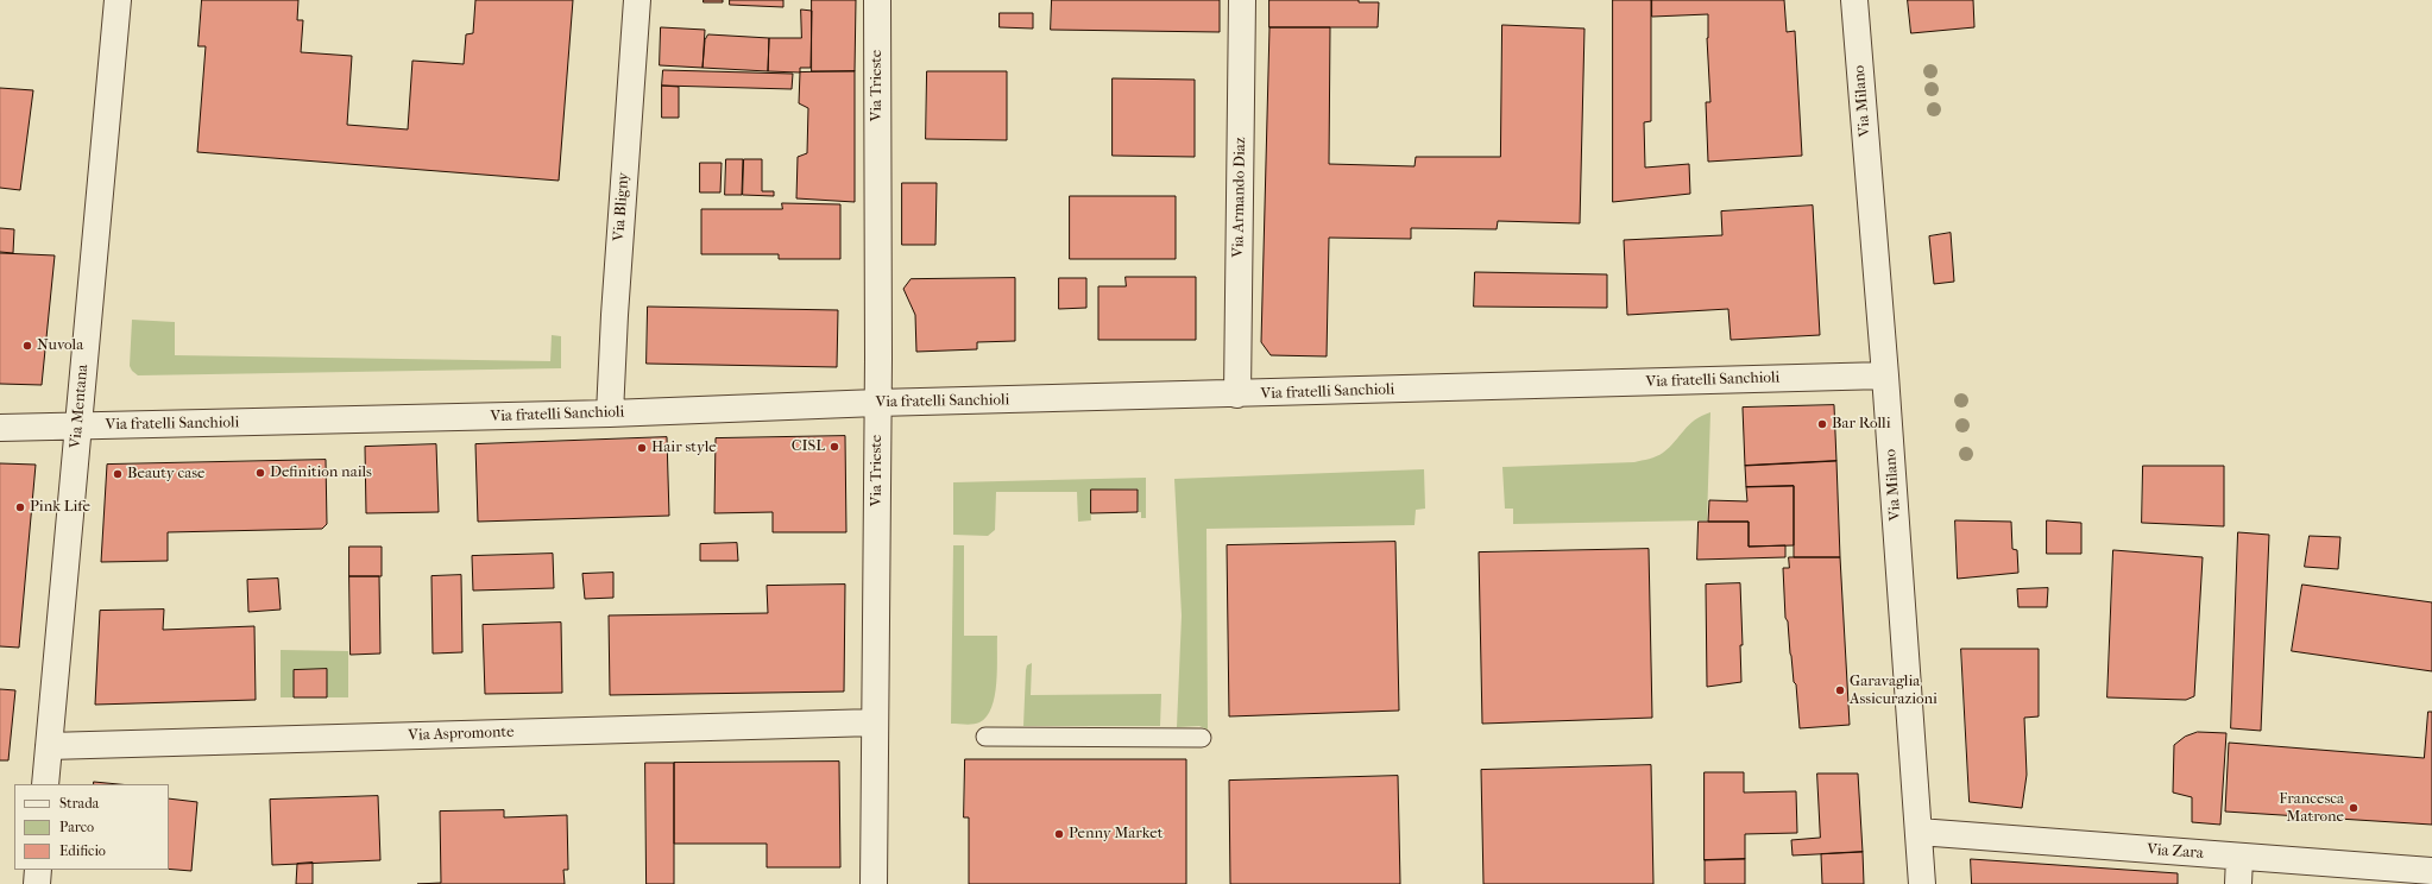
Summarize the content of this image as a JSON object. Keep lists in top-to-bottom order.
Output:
{
  "streets": {
    "street": [
      "Via Trieste",
      "Via Milano",
      "Via Armando Diaz",
      "Via Bligny",
      "Via fratelli Sanchioli",
      "Via Mentana",
      "Via Aspromonte",
      "Via Zara"
    ]
  },
  "crossings": [
    ["Via Trieste", "Via fratelli Sanchioli"],
    ["Via Trieste", "Via Aspromonte"],
    ["Via Milano", "Via fratelli Sanchioli"],
    ["Via Milano", "Via Zara"],
    ["Via Armando Diaz", "Via fratelli Sanchioli"],
    ["Via Bligny", "Via fratelli Sanchioli"],
    ["Via fratelli Sanchioli", "Via Mentana"],
    ["Via Mentana", "Via Aspromonte"]
  ],
  "places": [
    "Nuvola",
    "Bar Rolli",
    "CISL",
    "Hair style",
    "Definition nails",
    "Beauty case",
    "Pink Life",
    "Garavaglia Assicurazioni",
    "Francesca Matrone",
    "Penny Market"
  ],
  "legend": ["Strada", "Parco", "Edificio"]
}
